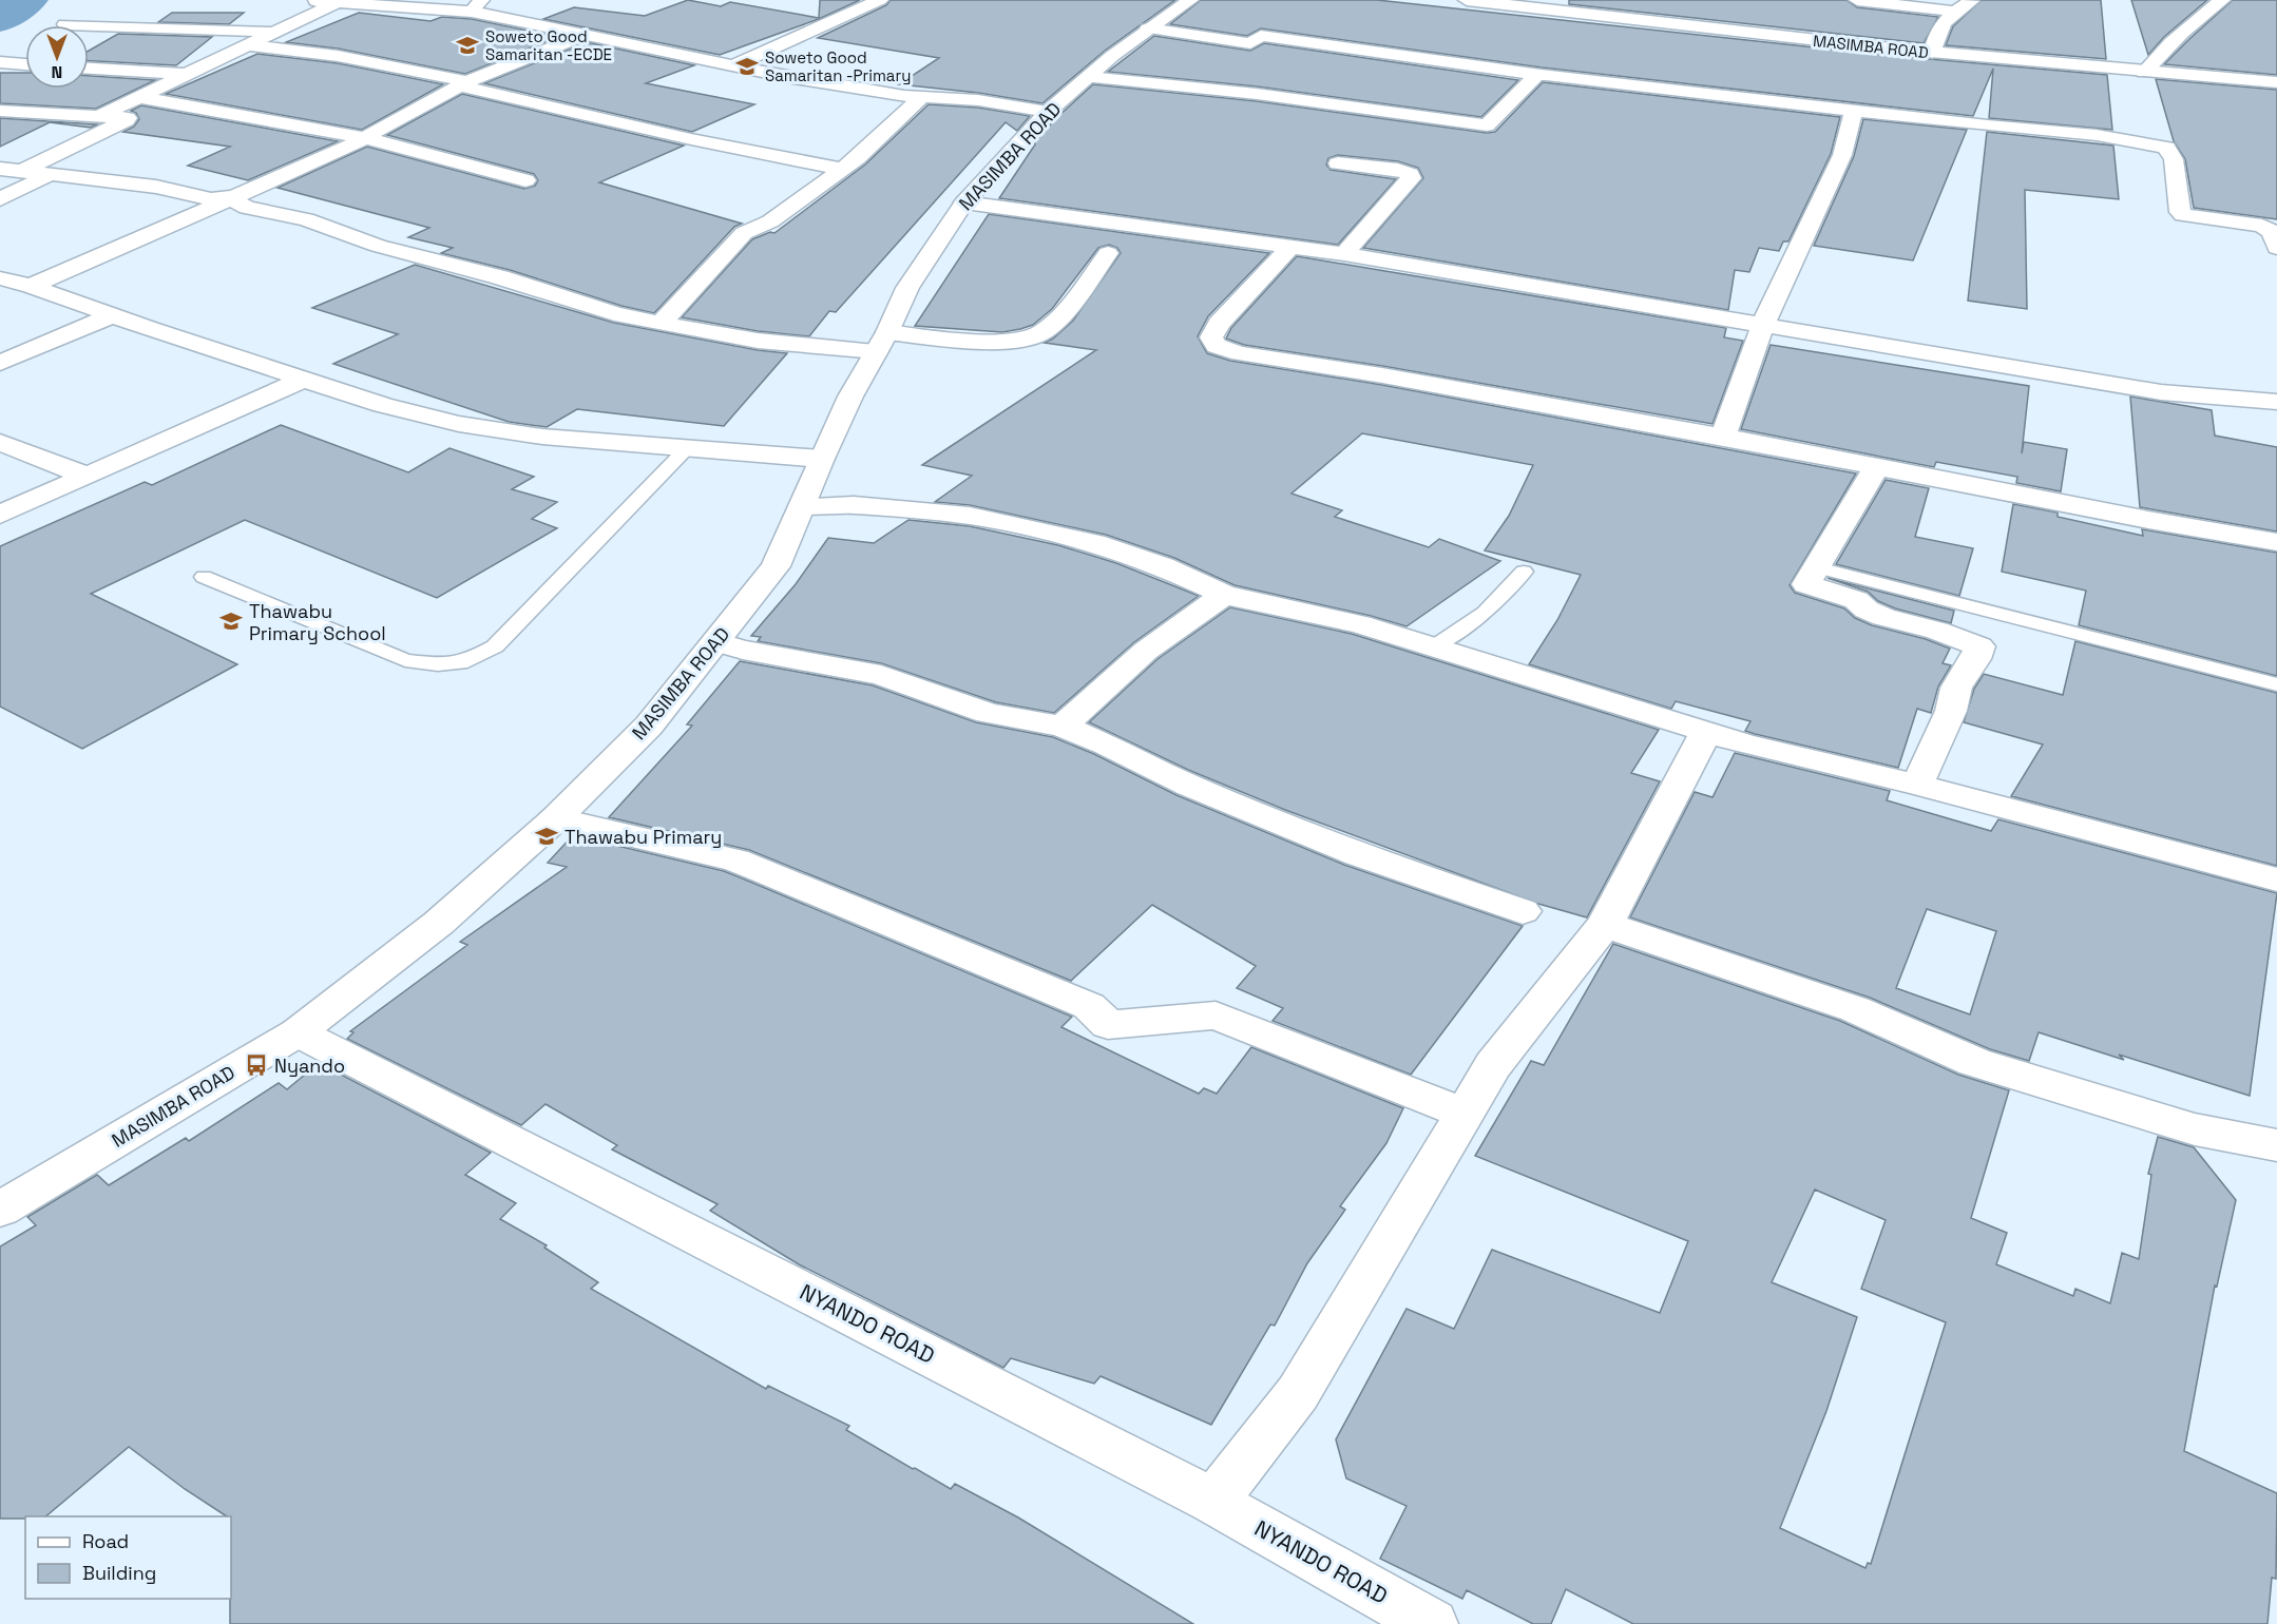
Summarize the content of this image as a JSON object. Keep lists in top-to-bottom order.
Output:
{
  "streets": {
    "street": ["MASIMBA ROAD", "NYANDO ROAD"]
  },
  "crossings": [
    ["MASIMBA ROAD", "NYANDO ROAD"]
  ],
  "places": {
    "school or university": [
      "Soweto Good Samaritan -ECDE",
      "Soweto Good Samaritan -Primary",
      "Thawabu Primary School",
      "Thawabu Primary"
    ],
    "bus stop": ["Nyando"]
  },
  "legend": ["Road", "Building"],
  "north": "bottom"
}
